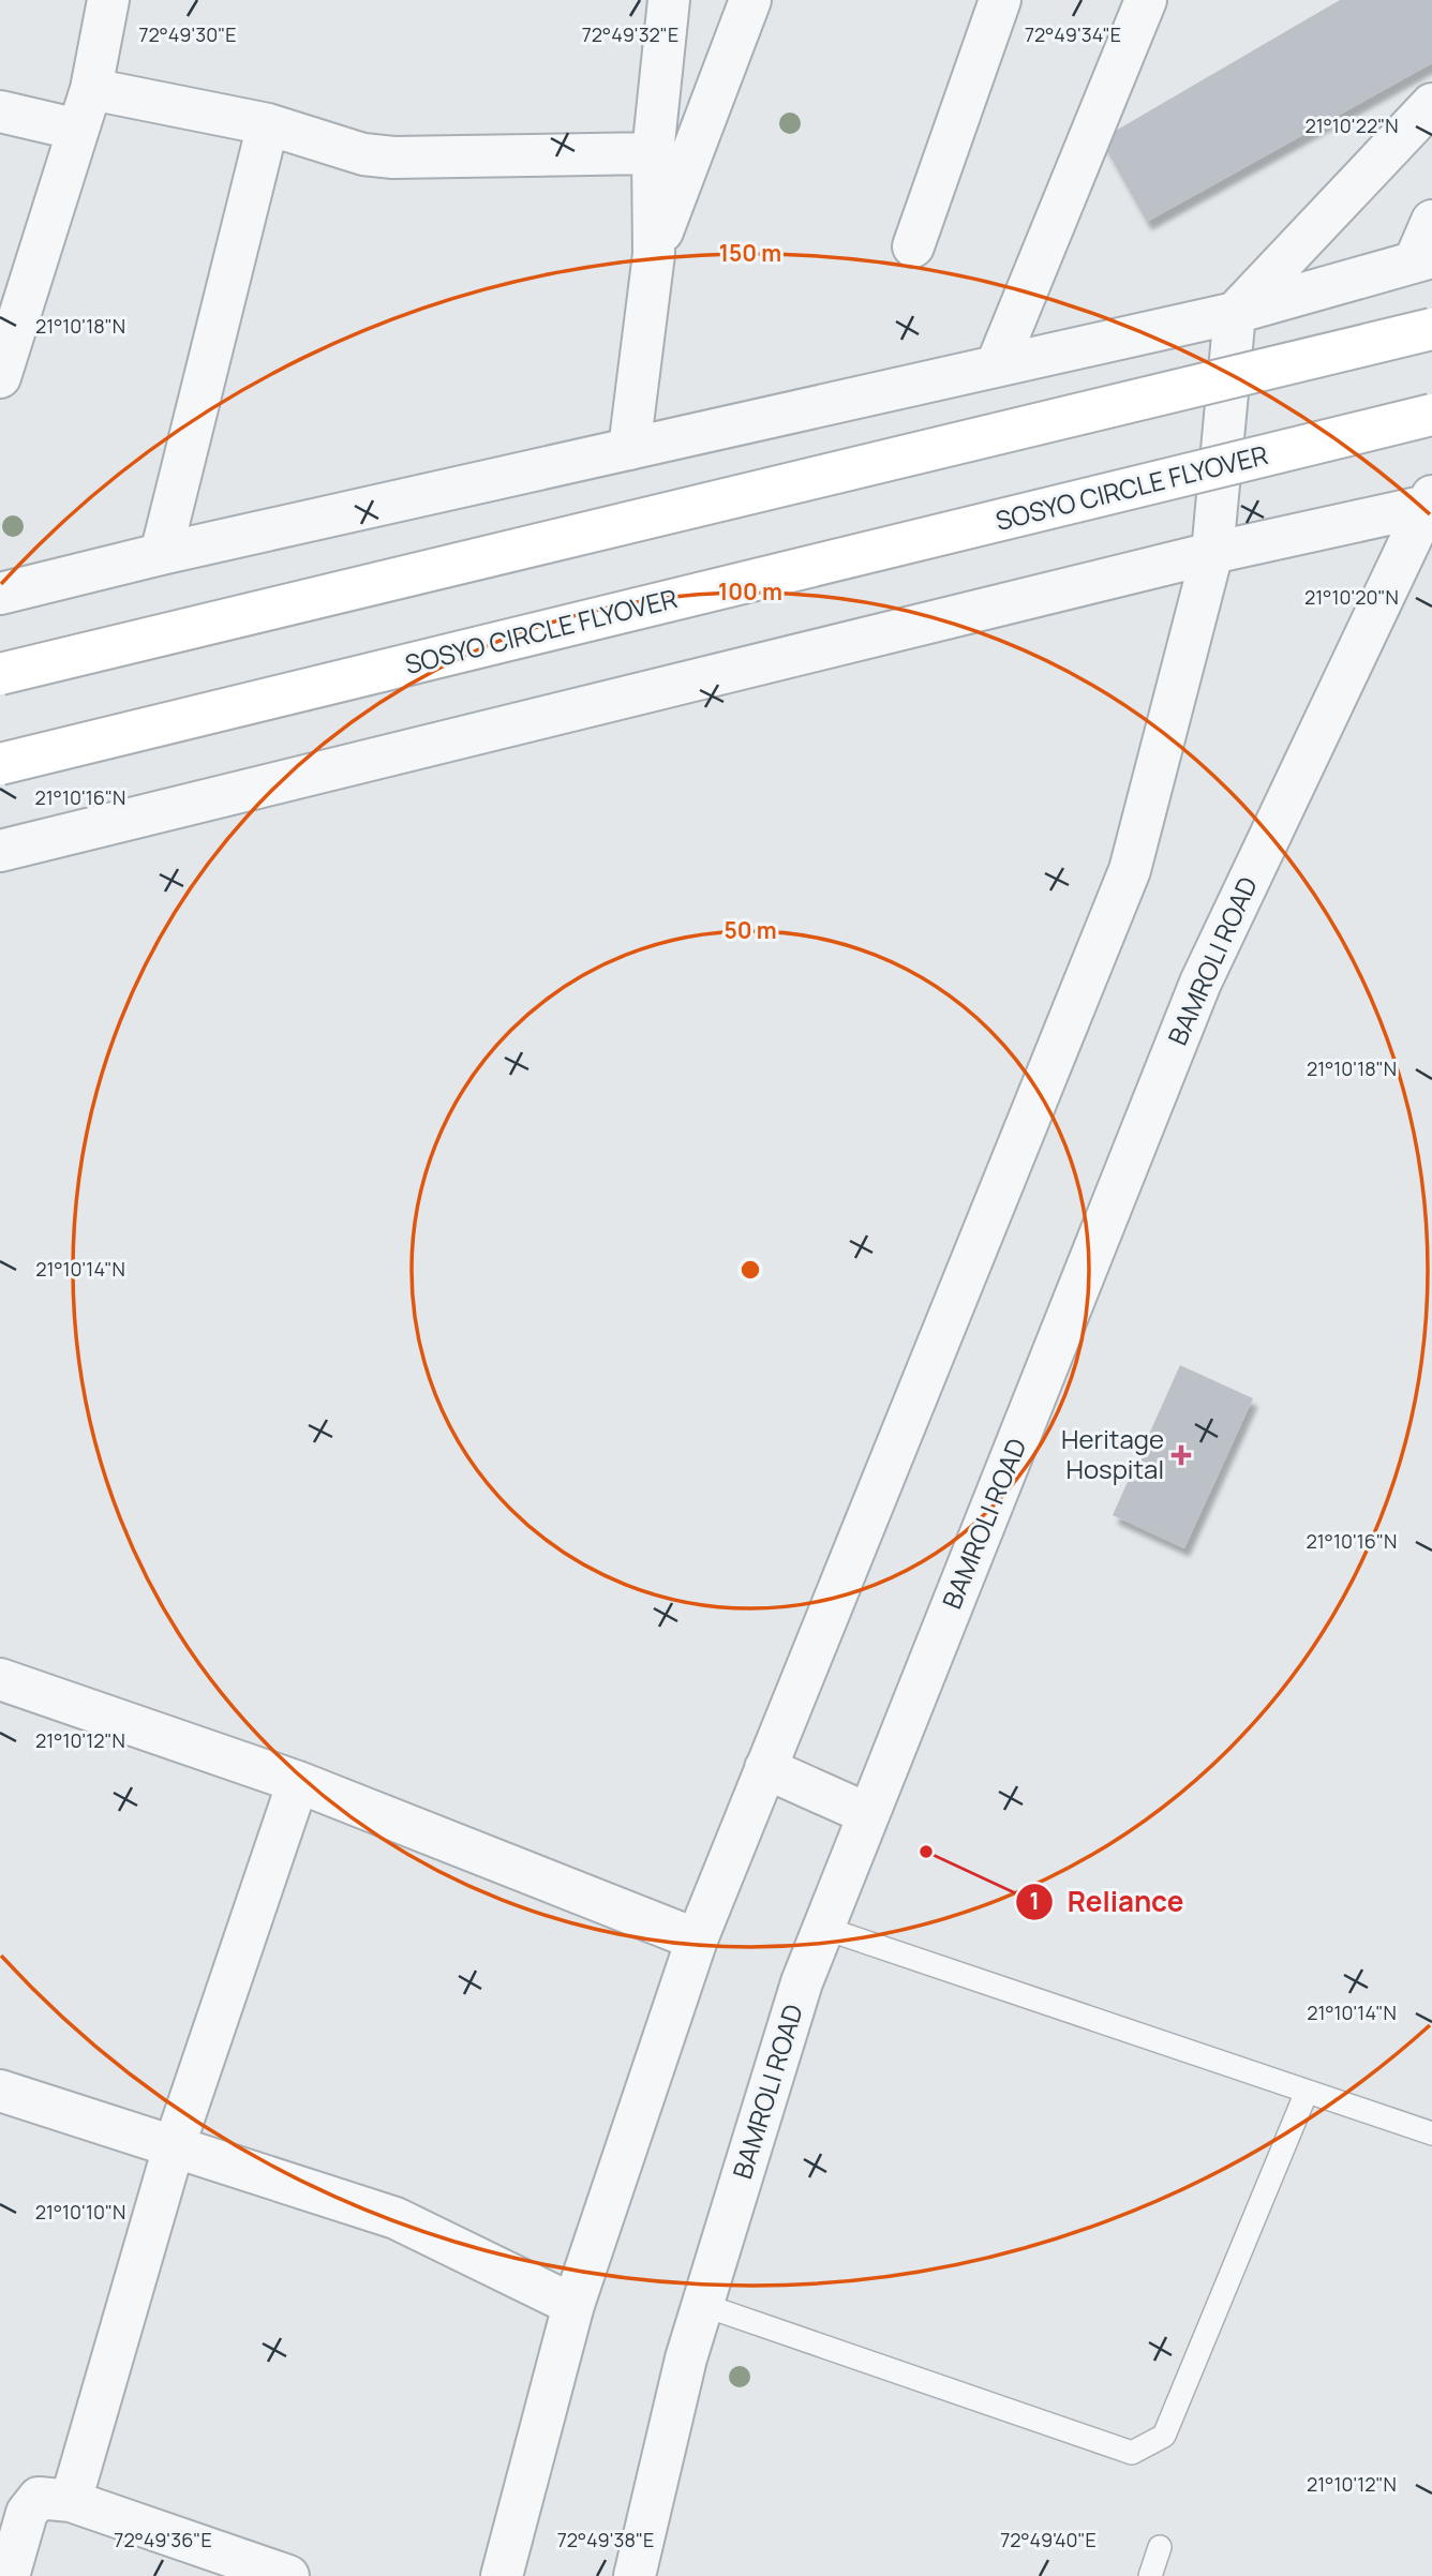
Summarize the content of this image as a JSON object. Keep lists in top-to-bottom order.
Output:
{
  "streets": {
    "main road": ["SOSYO CIRCLE FLYOVER"],
    "street": ["BAMROLI ROAD"]
  },
  "places": {
    "health": ["Heritage Hospital"],
    "other": ["Reliance"]
  },
  "coordinates": [
    "72°49'30\"E",
    "72°49'32\"E",
    "72°49'34\"E",
    "21°10'22\"N",
    "21°10'18\"N",
    "21°10'20\"N",
    "21°10'16\"N",
    "21°10'14\"N",
    "21°10'12\"N",
    "21°10'10\"N",
    "72°49'36\"E",
    "72°49'38\"E",
    "72°49'40\"E"
  ],
  "rings": ["150 m", "100 m", "50 m"]
}
